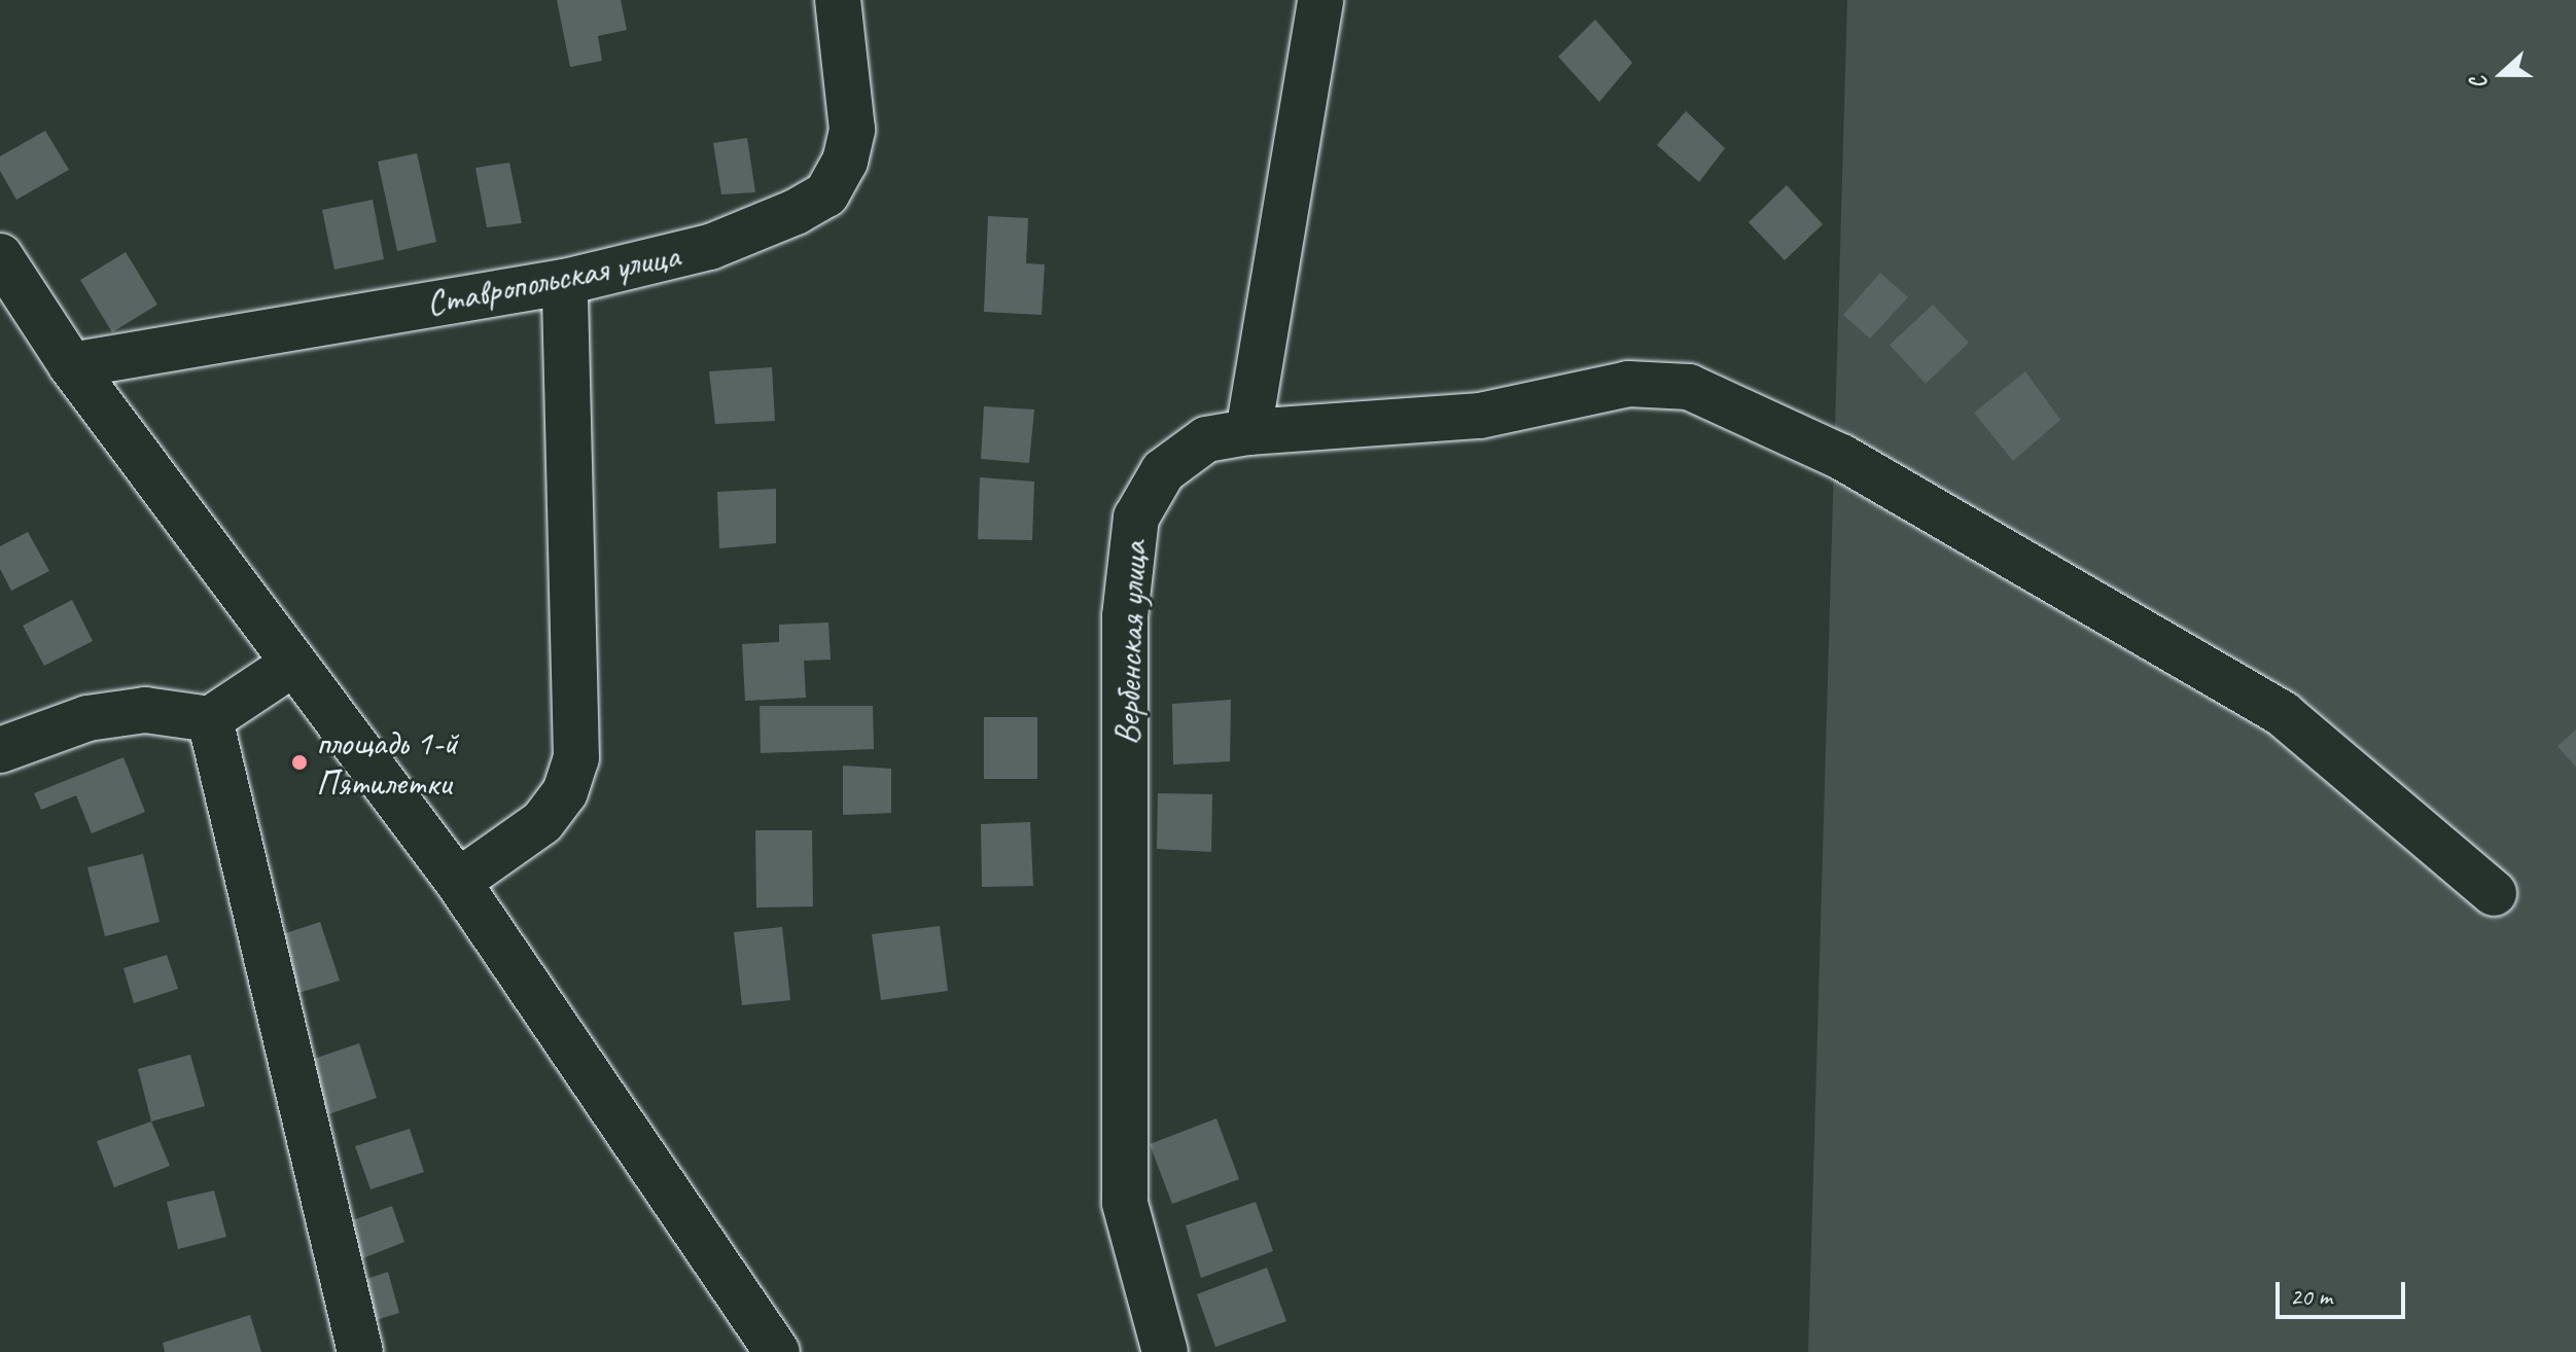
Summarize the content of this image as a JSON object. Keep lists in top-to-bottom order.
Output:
{
  "streets": {
    "street": ["Ставропольская улица", "Вербенская улица"]
  },
  "places": ["площадь 1-й Пятилетки"],
  "scale_bar": "20 m",
  "north": "left"
}
